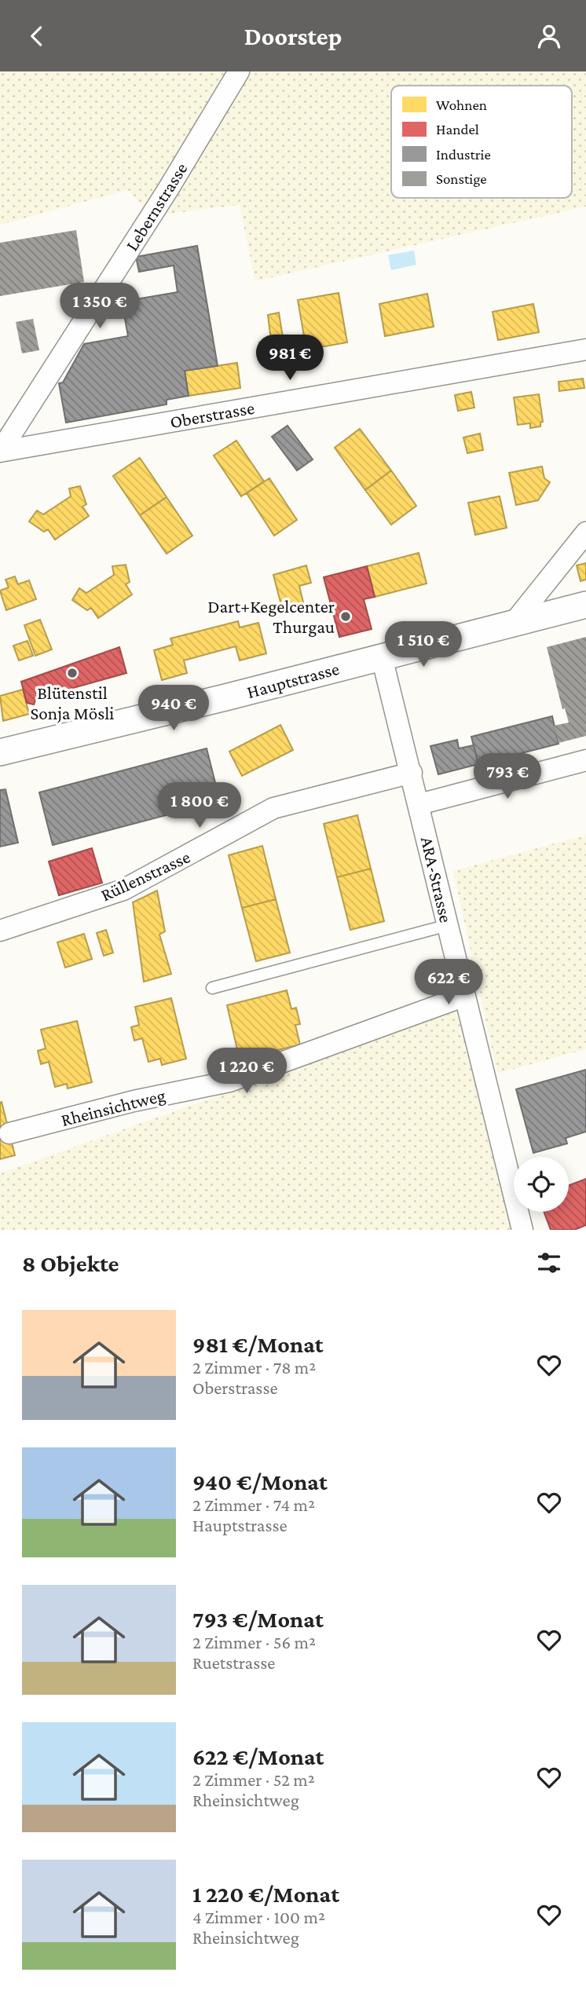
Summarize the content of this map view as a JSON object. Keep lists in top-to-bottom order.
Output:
{
  "streets": {
    "street": [
      "Lebernstrasse",
      "Oberstrasse",
      "Hauptstrasse",
      "Rüllenstrasse",
      "ARA-Strasse",
      "Rheinsichtweg"
    ]
  },
  "crossings": [
    ["Lebernstrasse", "Oberstrasse"],
    ["Hauptstrasse", "ARA-Strasse"],
    ["Rüllenstrasse", "ARA-Strasse"],
    ["ARA-Strasse", "Rheinsichtweg"]
  ],
  "places": ["Dart+Kegelcenter Thurgau", "Blütenstil Sonja Mösli"],
  "legend": [
    "Wohnen",
    "Handel",
    "Industrie",
    "Sonstige"
  ],
  "page": {
    "header": "Doorstep",
    "price": [
      "1 350 €",
      "981 €",
      "1 510 €",
      "940 €",
      "793 €",
      "1 800 €",
      "622 €",
      "1 220 €"
    ],
    "heading": "8 Objekte",
    "list": [
      {
        "name": "981 €/Monat",
        "note": "2 Zimmer · 78 m² · Oberstrasse"
      },
      {
        "name": "940 €/Monat",
        "note": "2 Zimmer · 74 m² · Hauptstrasse"
      },
      {
        "name": "793 €/Monat",
        "note": "2 Zimmer · 56 m² · Ruetstrasse"
      },
      {
        "name": "622 €/Monat",
        "note": "2 Zimmer · 52 m² · Rheinsichtweg"
      },
      {
        "name": "1 220 €/Monat",
        "note": "4 Zimmer · 100 m² · Rheinsichtweg"
      }
    ]
  }
}
